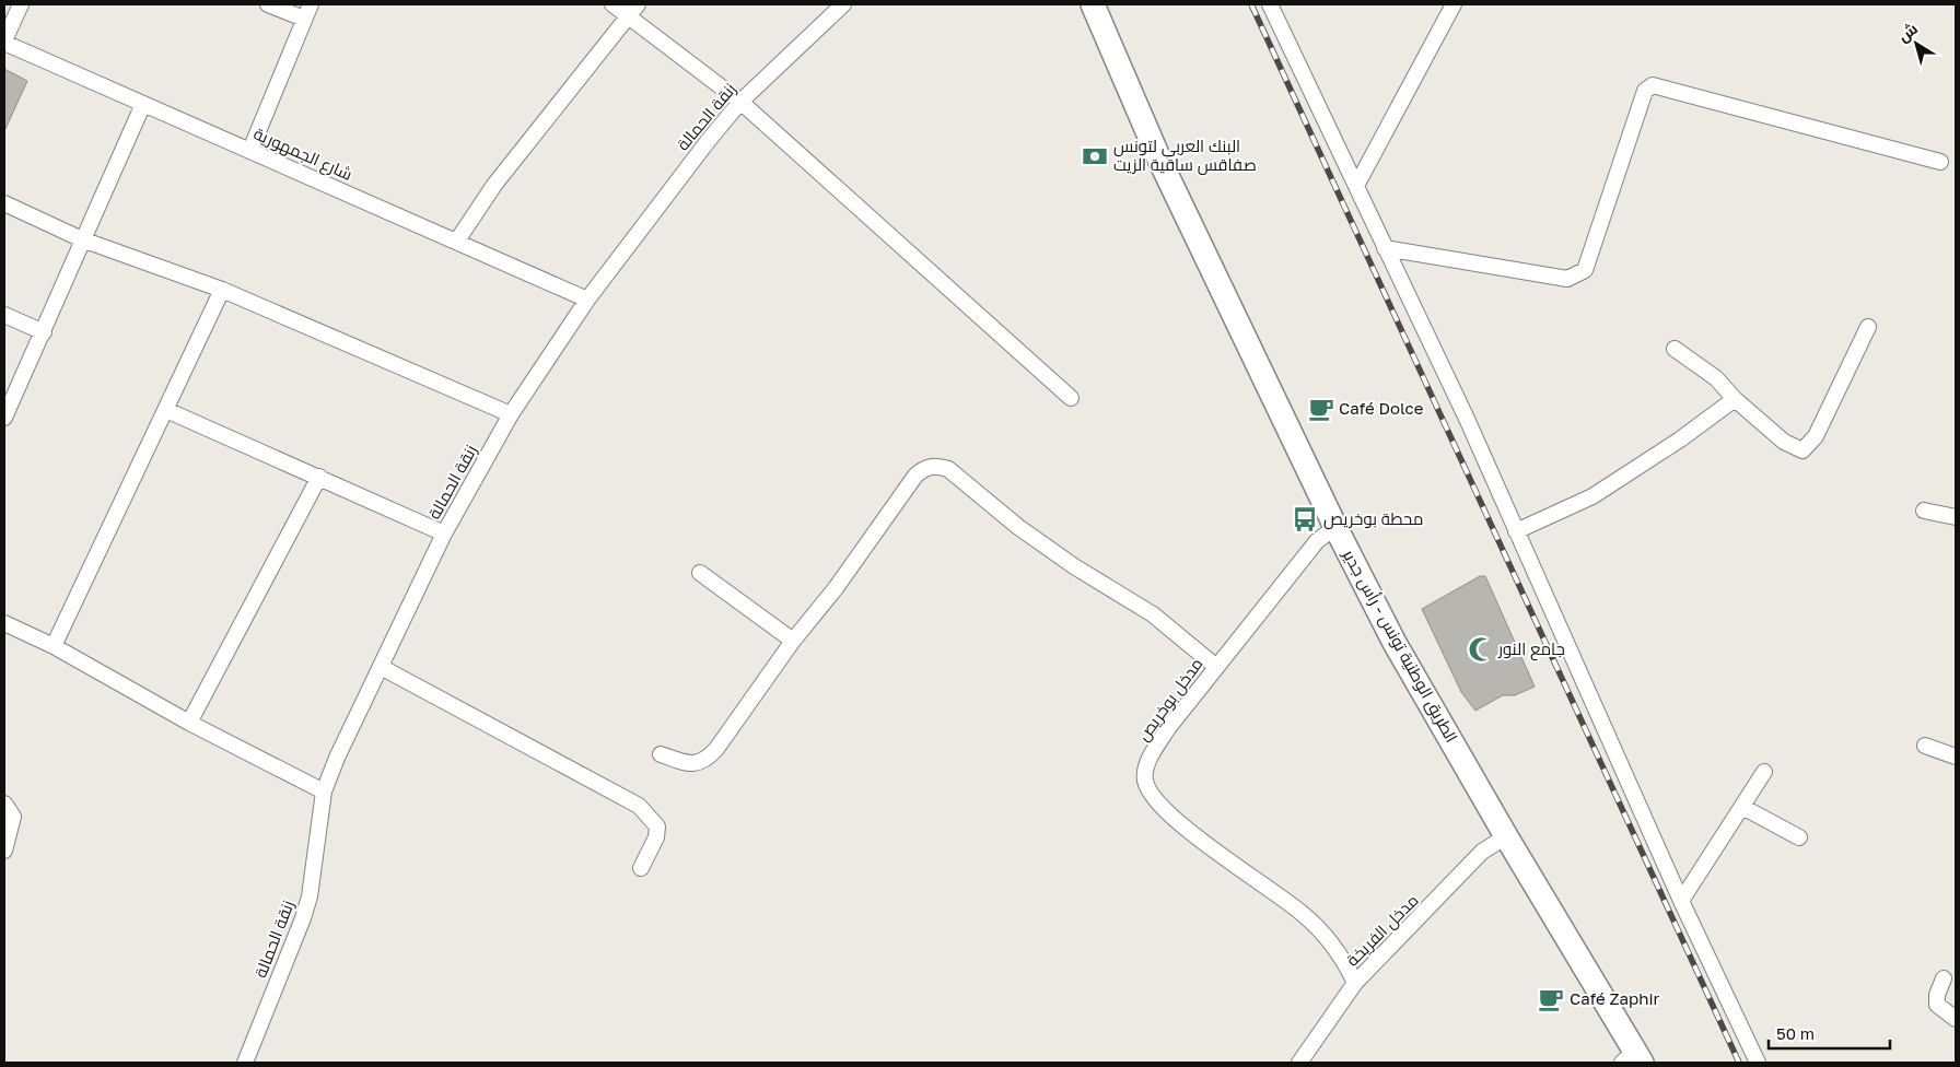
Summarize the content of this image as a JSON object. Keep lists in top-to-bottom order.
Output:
{
  "streets": {
    "main road": ["الطريق الوطنية تونس - رأس جدير"],
    "street": [
      "زنقة الحمالة",
      "شارع الجمهورية",
      "مدخل بوخريص",
      "مدخل الفريخة"
    ]
  },
  "crossings": [
    ["زنقة الحمالة", "شارع الجمهورية"],
    ["الطريق الوطنية تونس - رأس جدير", "مدخل بوخريص"],
    ["الطريق الوطنية تونس - رأس جدير", "مدخل الفريخة"],
    ["مدخل بوخريص", "مدخل الفريخة"]
  ],
  "places": {
    "bank": ["البنك العربي لتونس صفاقس ساقية الزيت"],
    "cafe": ["Café Dolce", "Café Zaphir"],
    "bus stop": ["محطة بوخريص"],
    "mosque": ["جامع النور"]
  },
  "scale_bar": "50 m",
  "north": "top left"
}
